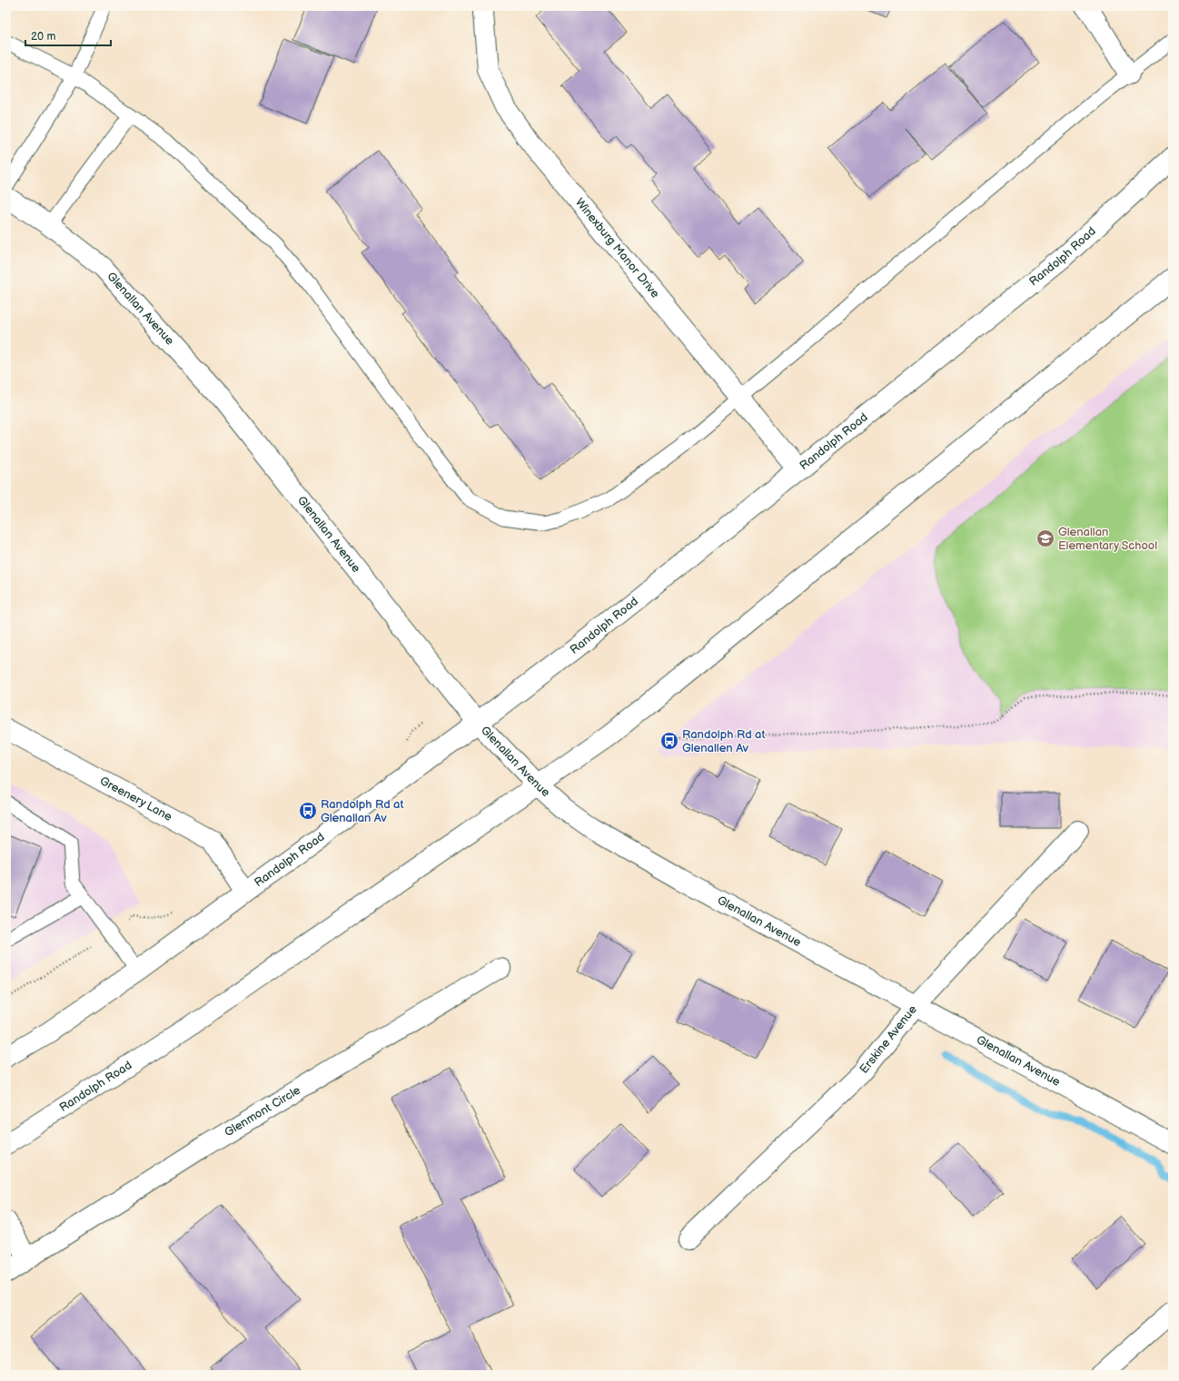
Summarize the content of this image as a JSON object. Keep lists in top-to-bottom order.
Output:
{
  "streets": {
    "street": [
      "Winexburg Manor Drive",
      "Randolph Road",
      "Glenallan Avenue",
      "Greenery Lane",
      "Erskine Avenue",
      "Glenmont Circle"
    ]
  },
  "crossings": [
    ["Winexburg Manor Drive", "Randolph Road"],
    ["Randolph Road", "Glenallan Avenue"],
    ["Randolph Road", "Greenery Lane"],
    ["Glenallan Avenue", "Erskine Avenue"]
  ],
  "places": {
    "school or university": ["Glenallan Elementary School"],
    "bus stop": ["Randolph Rd at Glenallen Av", "Randolph Rd at Glenallan Av"]
  },
  "scale_bar": "20 m"
}
